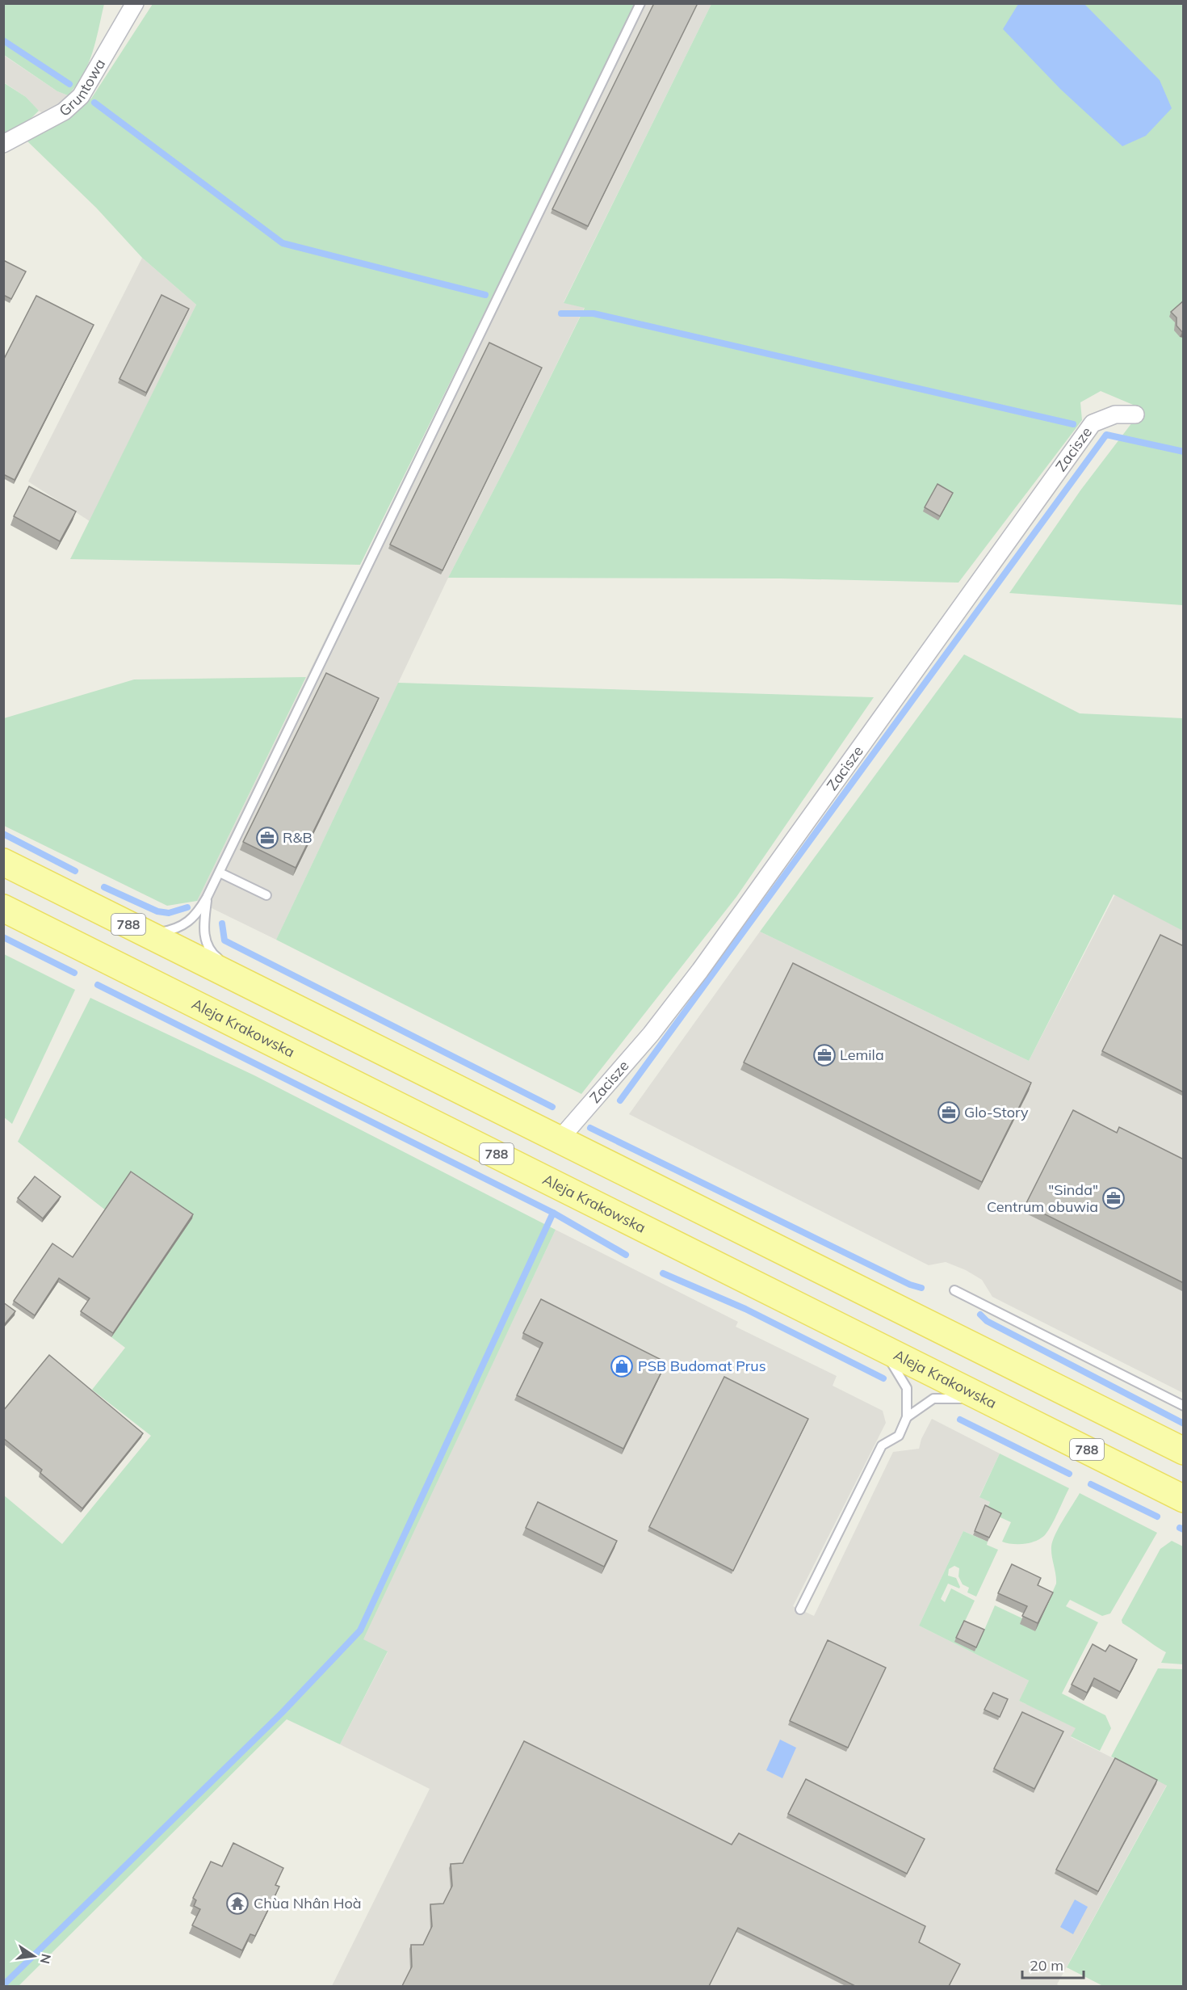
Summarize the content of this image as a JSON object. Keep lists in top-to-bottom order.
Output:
{
  "streets": {
    "main road": ["788", "Aleja Krakowska"],
    "street": ["Gruntowa", "Zacisze"]
  },
  "crossings": [
    ["Zacisze", "788"]
  ],
  "places": {
    "office": [
      "R&B",
      "Lemila",
      "Glo-Story",
      "\"Sinda\" Centrum obuwia"
    ],
    "shop": ["PSB Budomat Prus"],
    "temple": ["Chùa Nhân Hoà"]
  },
  "scale_bar": "20 m",
  "north": "right"
}
